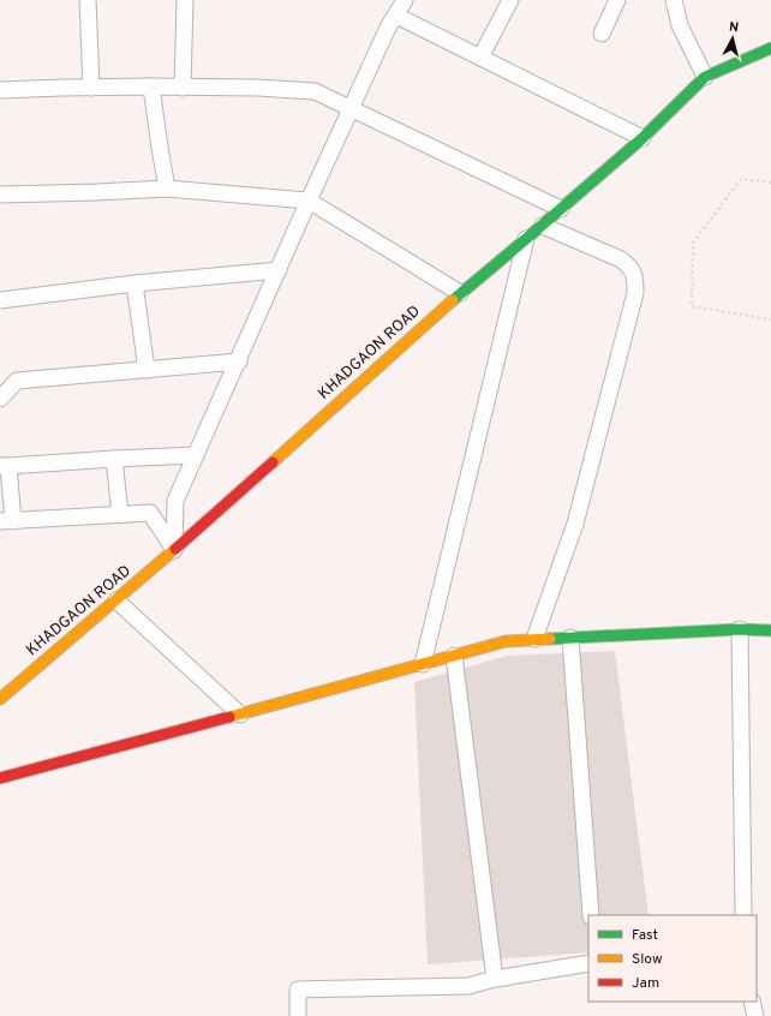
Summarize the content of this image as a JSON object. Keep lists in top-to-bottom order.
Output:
{
  "streets": {
    "street": ["KHADGAON ROAD"]
  },
  "legend": ["Fast", "Slow", "Jam"],
  "north": "top"
}
